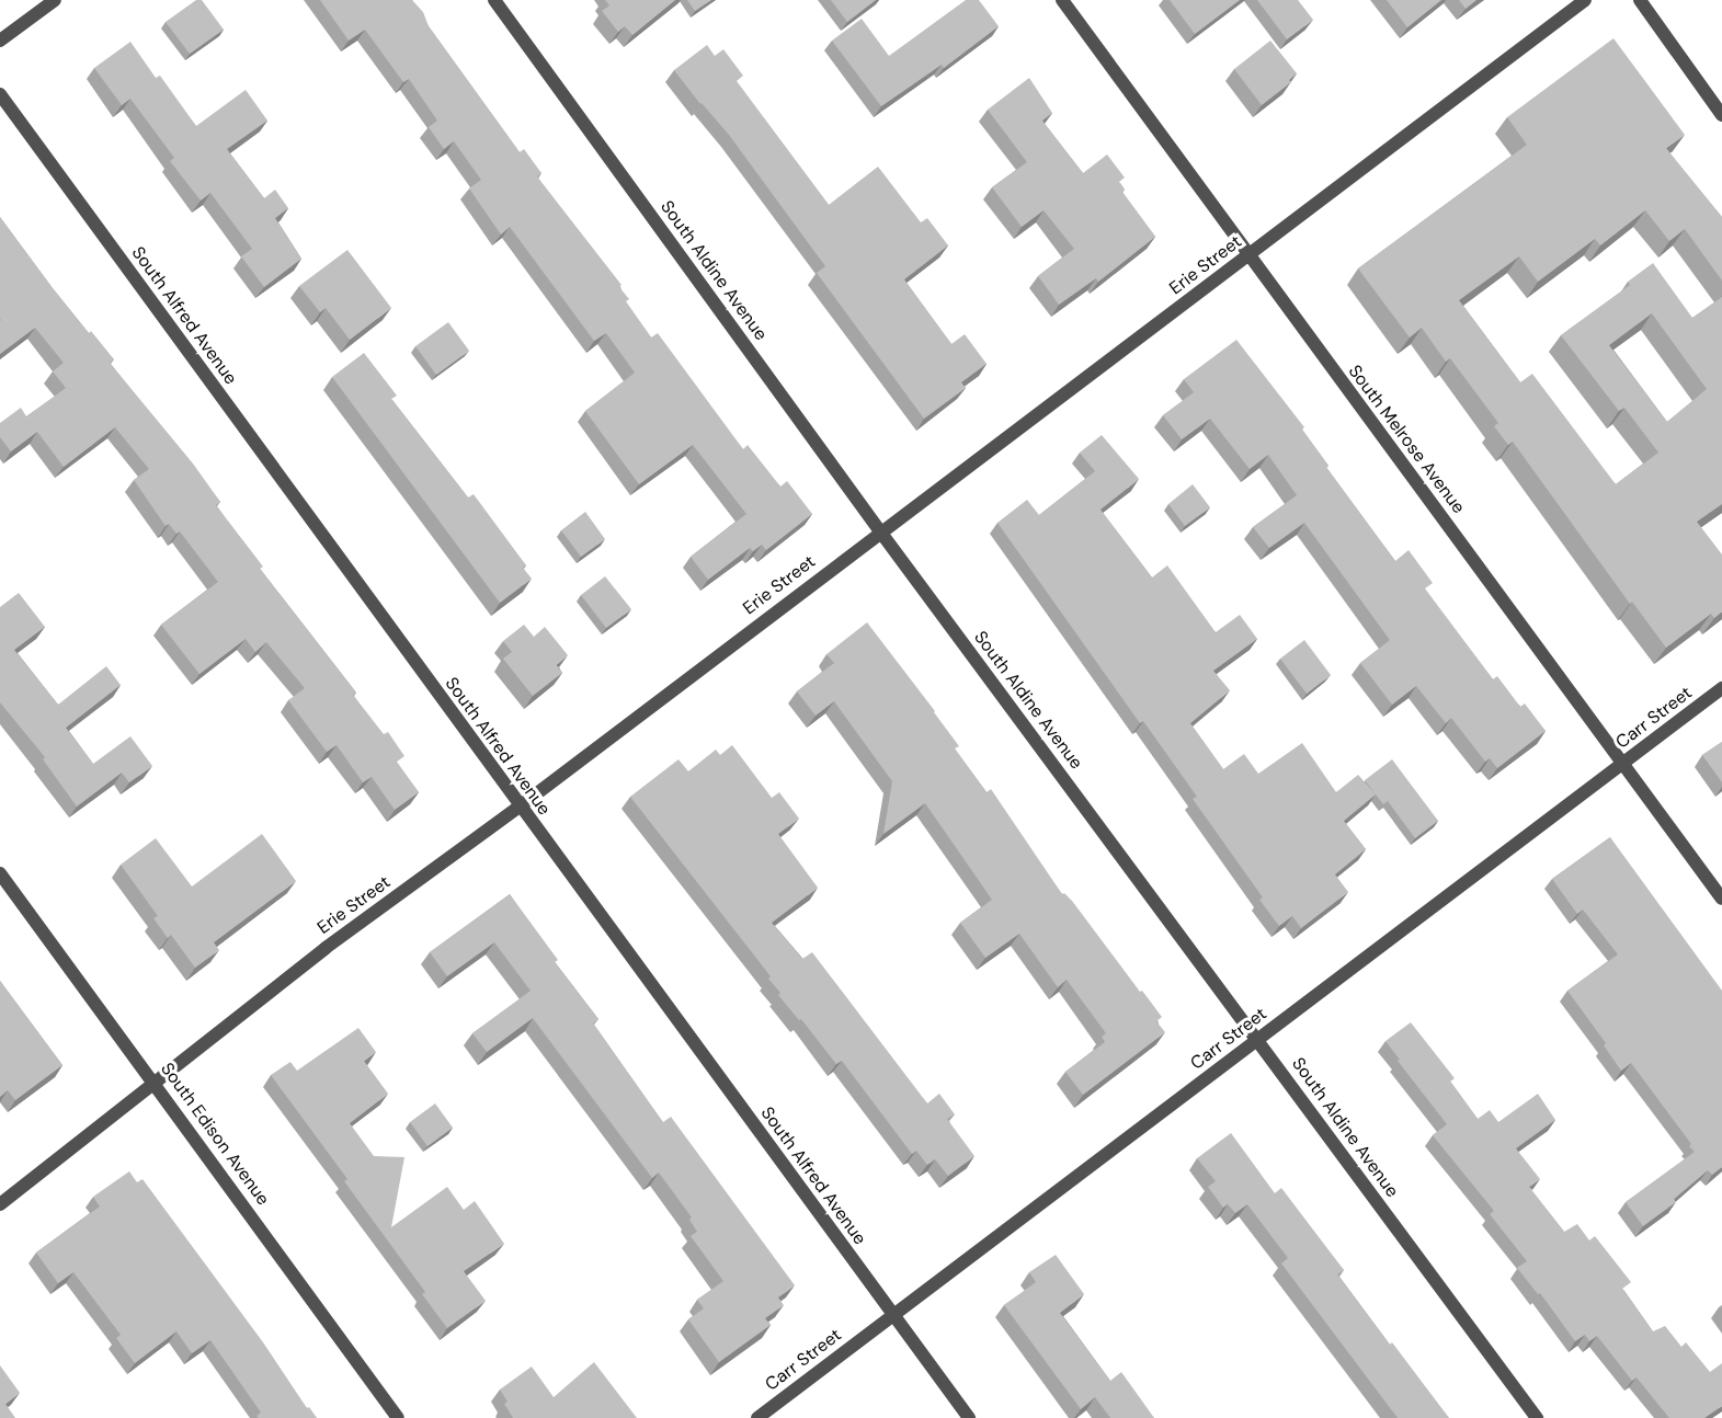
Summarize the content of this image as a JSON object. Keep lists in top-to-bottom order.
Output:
{
  "streets": {
    "street": [
      "Erie Street",
      "South Aldine Avenue",
      "South Alfred Avenue",
      "South Melrose Avenue",
      "Carr Street",
      "South Edison Avenue"
    ]
  },
  "crossings": [
    ["Erie Street", "South Aldine Avenue"],
    ["Erie Street", "South Alfred Avenue"],
    ["Erie Street", "South Melrose Avenue"],
    ["Erie Street", "South Edison Avenue"],
    ["South Aldine Avenue", "Carr Street"],
    ["South Alfred Avenue", "Carr Street"],
    ["South Melrose Avenue", "Carr Street"]
  ]
}
